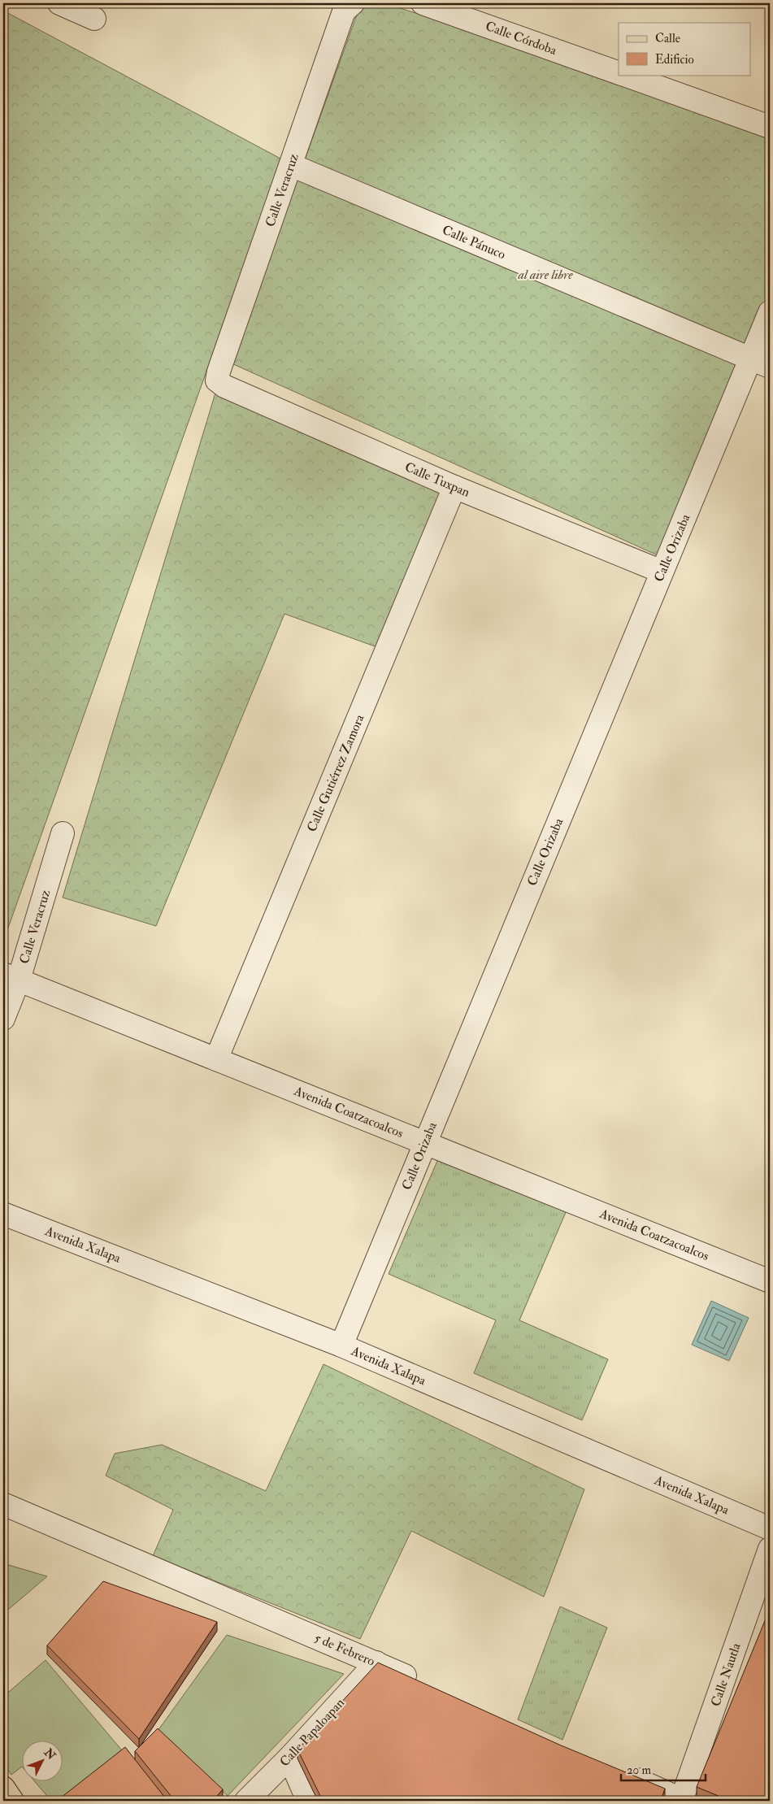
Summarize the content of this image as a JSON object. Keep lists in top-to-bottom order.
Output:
{
  "streets": {
    "street": [
      "Calle Córdoba",
      "Calle Veracruz",
      "Calle Pánuco",
      "Calle Tuxpan",
      "Calle Orizaba",
      "Calle Gutiérrez Zamora",
      "Avenida Coatzacoalcos",
      "Avenida Xalapa",
      "5 de Febrero",
      "Calle Nautla",
      "Calle Papaloapan"
    ]
  },
  "crossings": [
    ["Calle Veracruz", "Calle Pánuco"],
    ["Calle Veracruz", "Calle Tuxpan"],
    ["Calle Veracruz", "Avenida Coatzacoalcos"],
    ["Calle Pánuco", "Calle Orizaba"],
    ["Calle Tuxpan", "Calle Orizaba"],
    ["Calle Tuxpan", "Calle Gutiérrez Zamora"],
    ["Calle Orizaba", "Avenida Coatzacoalcos"],
    ["Calle Orizaba", "Avenida Xalapa"],
    ["Calle Gutiérrez Zamora", "Avenida Coatzacoalcos"],
    ["5 de Febrero", "Calle Papaloapan"]
  ],
  "parks": ["al aire libre"],
  "legend": ["Calle", "Edificio"],
  "scale_bar": "20 m",
  "north": "top right"
}
